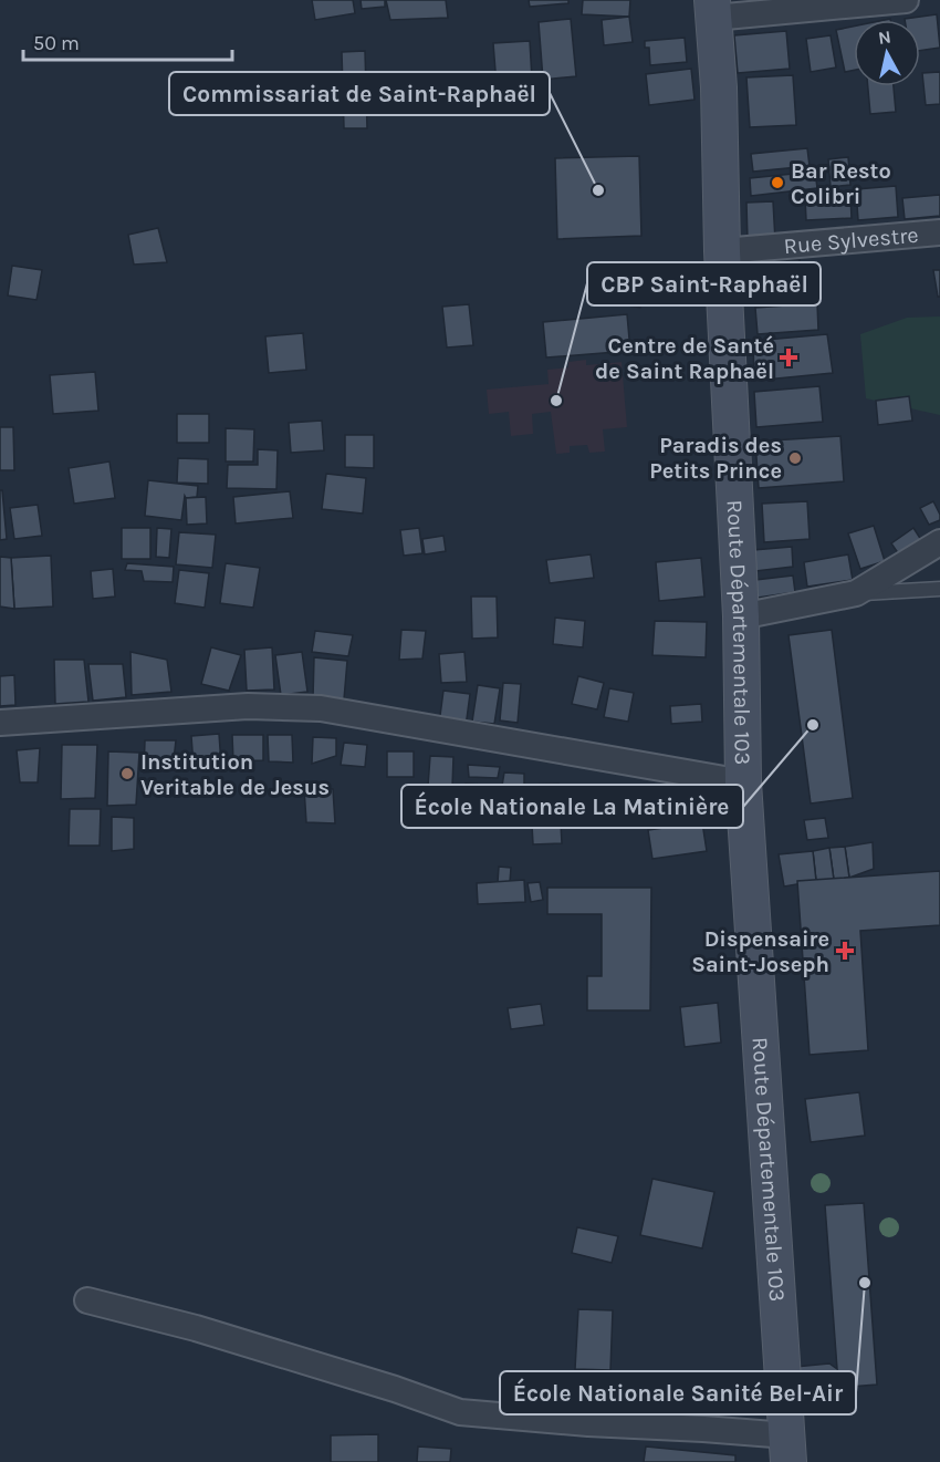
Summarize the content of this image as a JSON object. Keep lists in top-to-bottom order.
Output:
{
  "streets": {
    "main road": ["Route Départementale 103"],
    "street": ["Rue Sylvestre"]
  },
  "crossings": [
    ["Rue Sylvestre", "Route Départementale 103"]
  ],
  "places": {
    "other": [
      "Bar Resto Colibri",
      "Commissariat de Saint-Raphaël",
      "CBP Saint-Raphaël",
      "Paradis des Petits Prince",
      "École Nationale La Matinière",
      "Institution Veritable de Jesus",
      "École Nationale Sanité Bel-Air"
    ],
    "health": ["Centre de Santé de Saint Raphaël", "Dispensaire Saint-Joseph"]
  },
  "scale_bar": "50 m",
  "north": "top"
}
